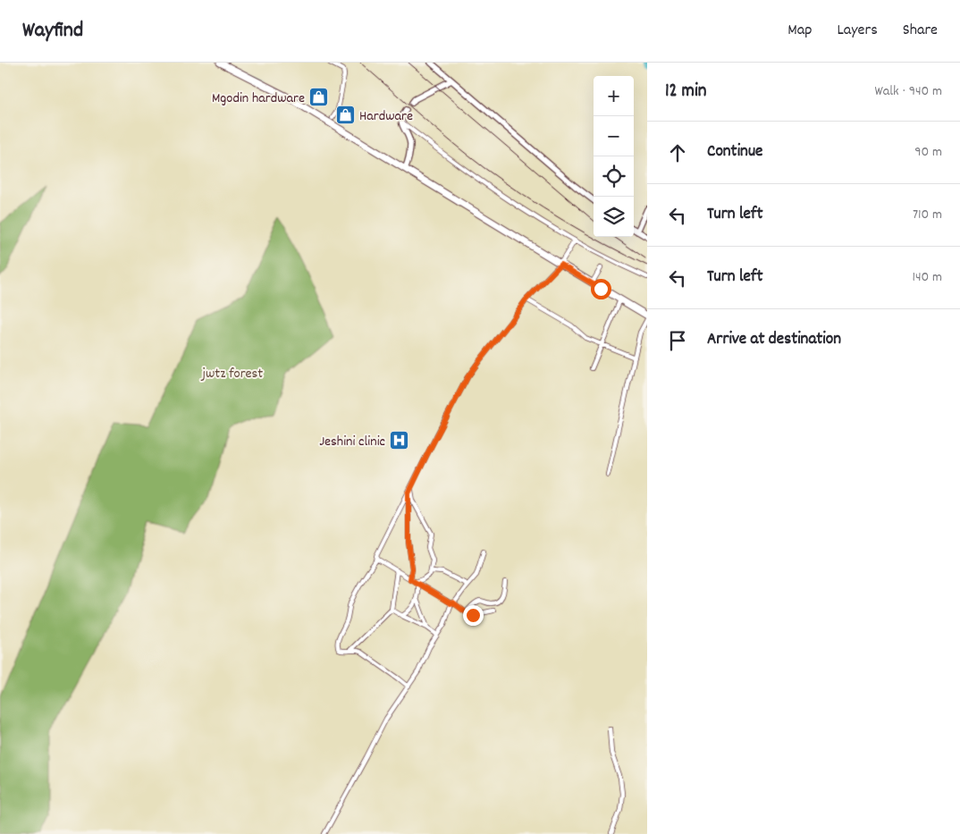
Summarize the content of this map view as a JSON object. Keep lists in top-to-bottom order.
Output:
{
  "parks": ["jwtz forest"],
  "places": {
    "shop": ["Mgodin hardware", "Hardware"],
    "hospital": ["Jeshini clinic"]
  },
  "page": {
    "header": "Wayfind",
    "nav": ["Map", "Layers", "Share"],
    "heading": ["12 min", "Walk · 940 m"],
    "map_buttons": ["+", "−"],
    "list": [
      ["Continue", "90 m"],
      ["Turn left", "710 m"],
      ["Turn left", "140 m"],
      "Arrive at destination"
    ]
  }
}
